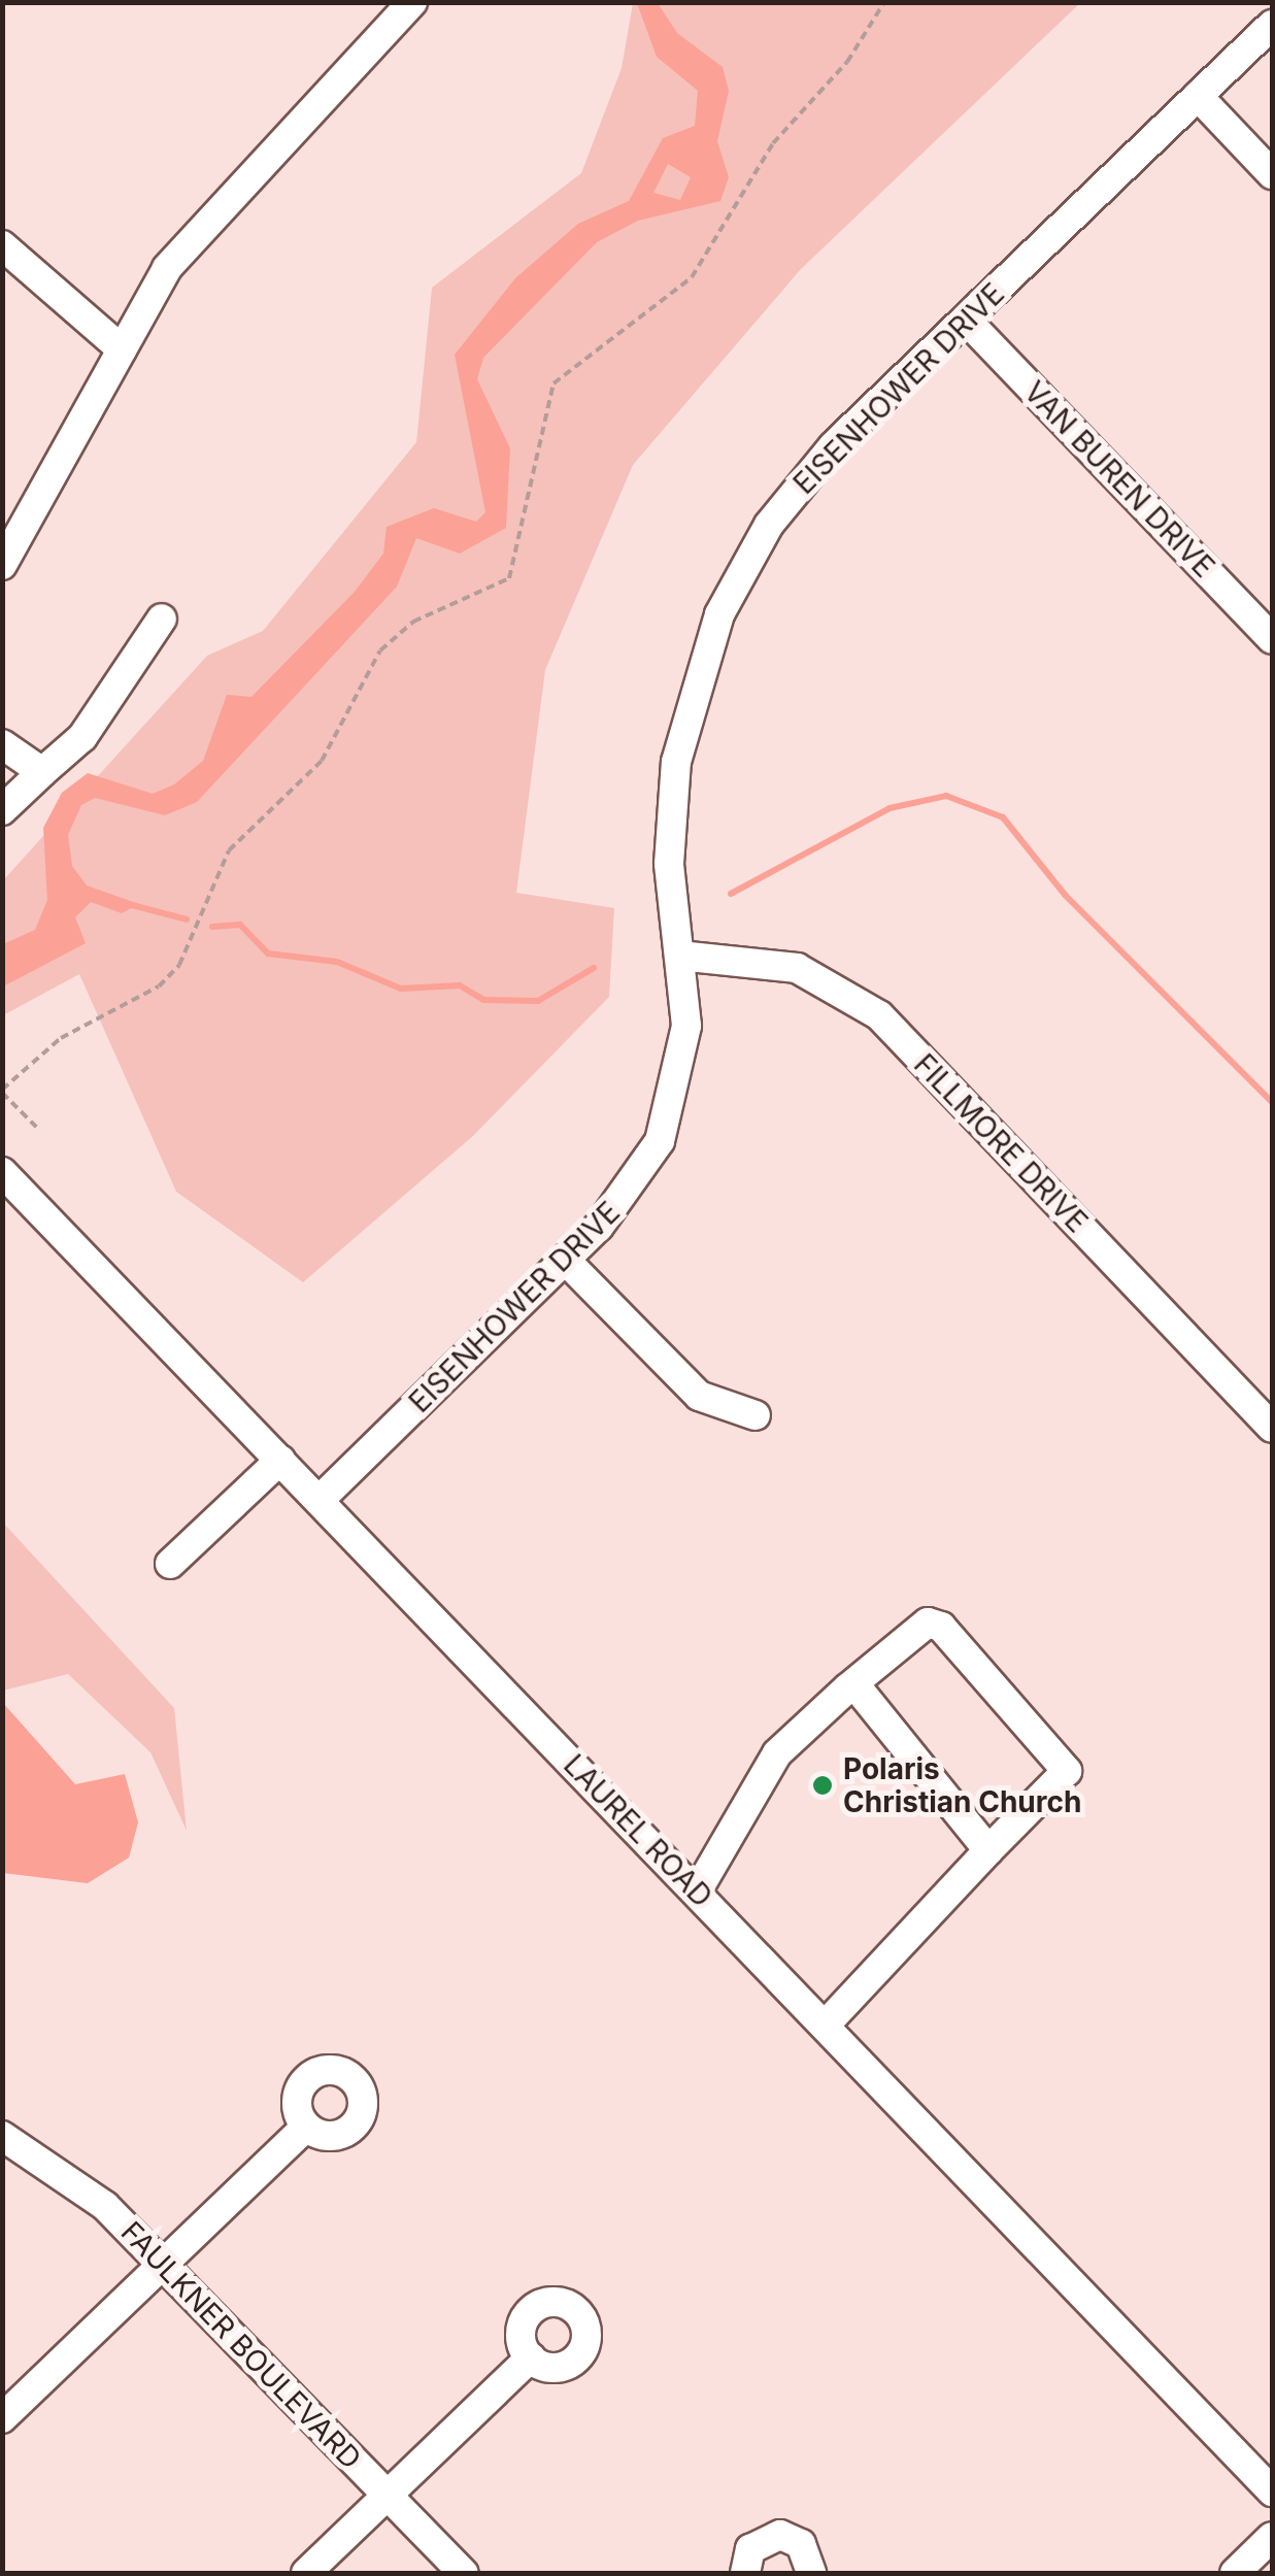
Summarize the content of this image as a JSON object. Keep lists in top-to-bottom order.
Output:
{
  "streets": {
    "street": [
      "EISENHOWER DRIVE",
      "VAN BUREN DRIVE",
      "FILLMORE DRIVE",
      "LAUREL ROAD",
      "FAULKNER BOULEVARD"
    ]
  },
  "crossings": [
    ["EISENHOWER DRIVE", "VAN BUREN DRIVE"],
    ["EISENHOWER DRIVE", "FILLMORE DRIVE"],
    ["EISENHOWER DRIVE", "LAUREL ROAD"]
  ],
  "places": ["Polaris Christian Church"]
}
